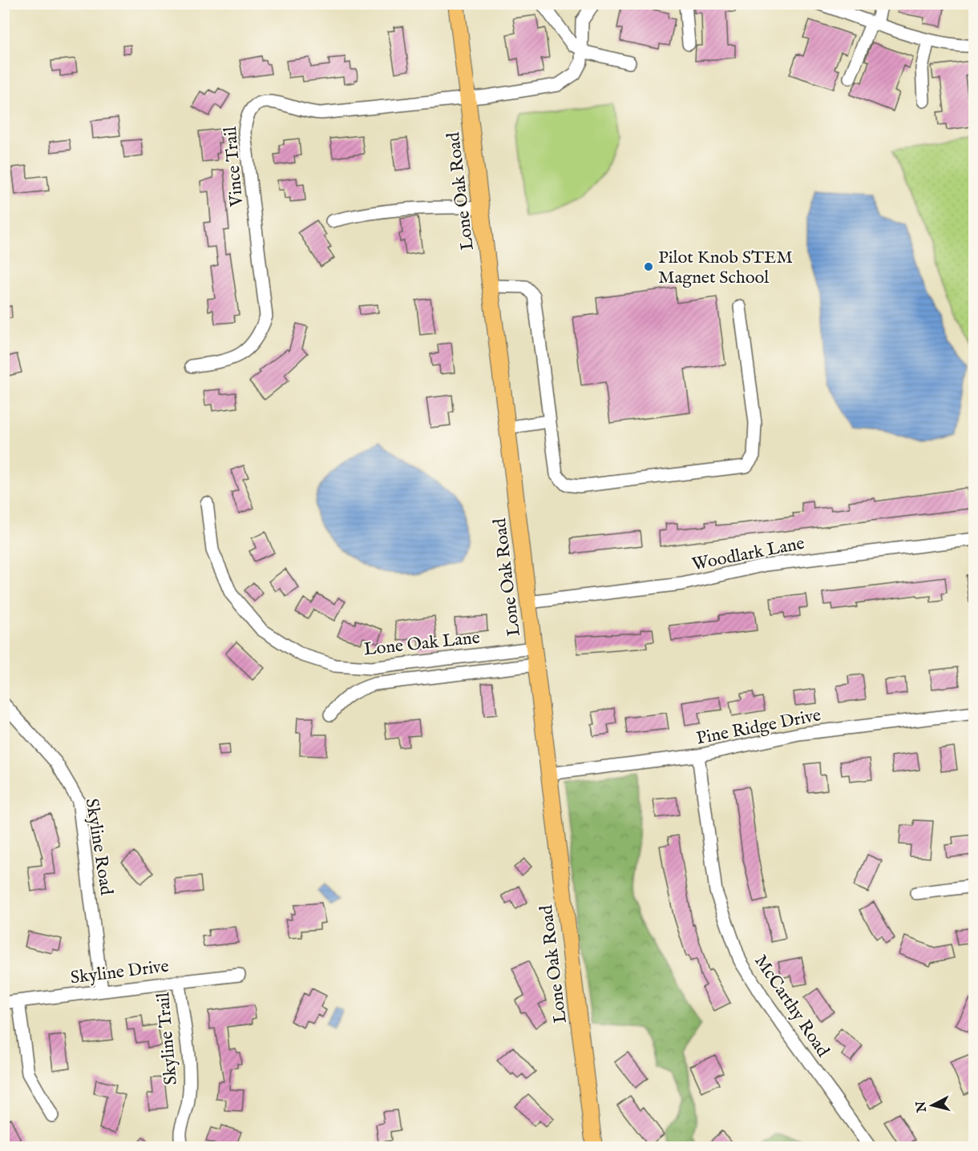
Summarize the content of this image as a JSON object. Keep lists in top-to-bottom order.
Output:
{
  "streets": {
    "main road": ["Lone Oak Road"],
    "street": [
      "Vince Trail",
      "Woodlark Lane",
      "Lone Oak Lane",
      "Pine Ridge Drive",
      "Skyline Road",
      "Skyline Drive",
      "McCarthy Road",
      "Skyline Trail"
    ]
  },
  "crossings": [
    ["Vince Trail", "Lone Oak Road"],
    ["Lone Oak Road", "Woodlark Lane"],
    ["Lone Oak Road", "Lone Oak Lane"],
    ["Lone Oak Road", "Pine Ridge Drive"],
    ["Pine Ridge Drive", "McCarthy Road"],
    ["Skyline Road", "Skyline Drive"],
    ["Skyline Drive", "Skyline Trail"]
  ],
  "places": ["Pilot Knob STEM Magnet School"],
  "north": "left"
}
